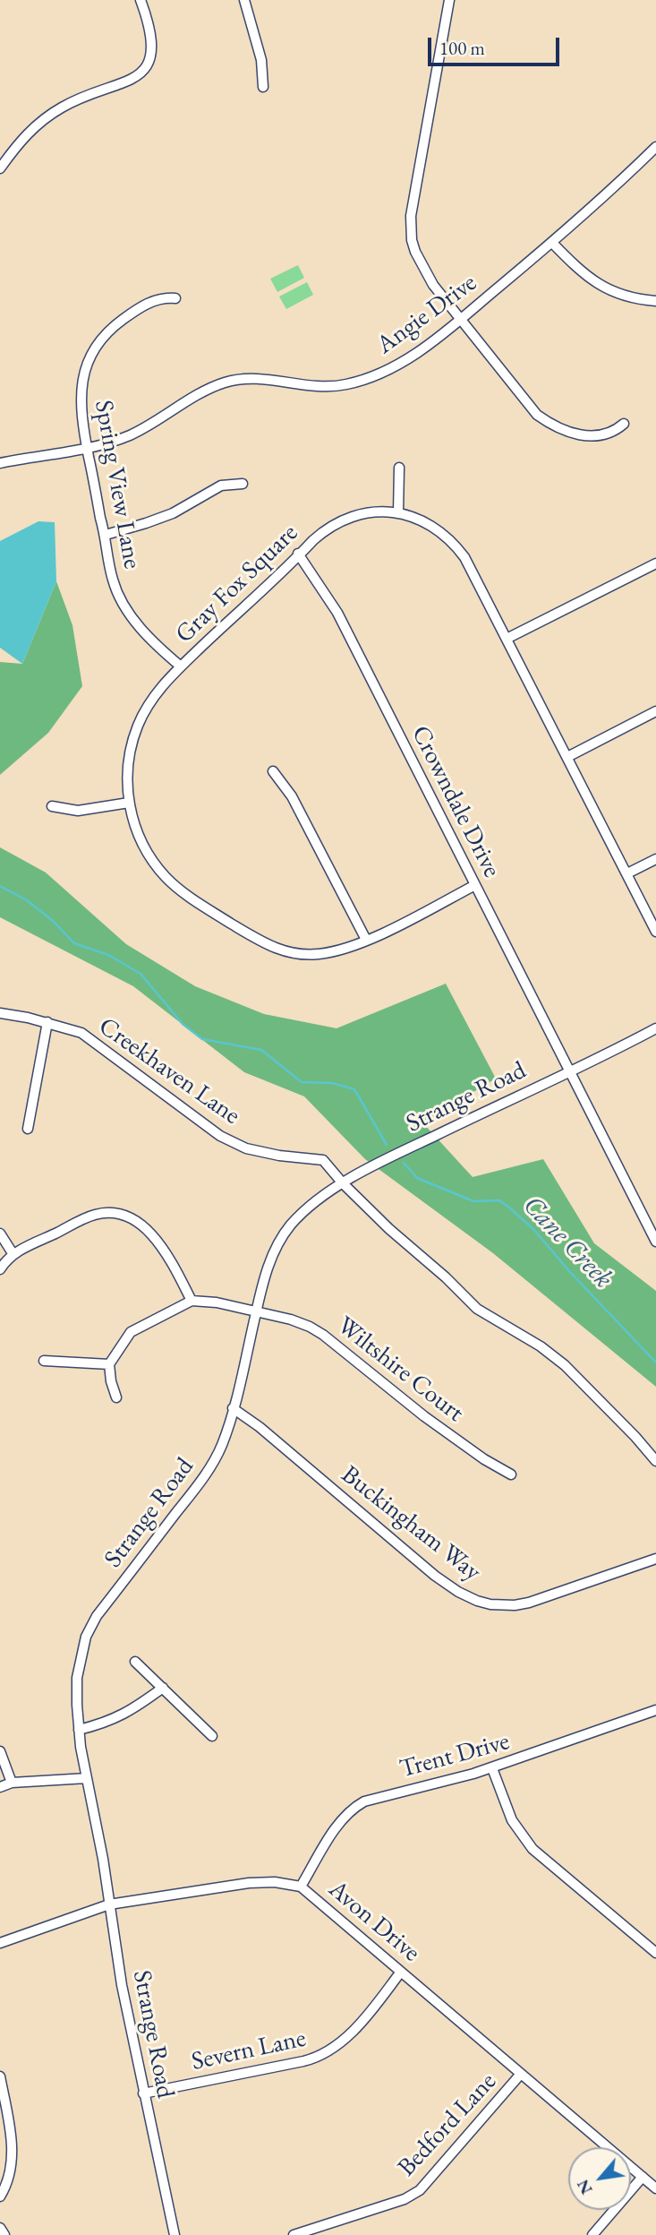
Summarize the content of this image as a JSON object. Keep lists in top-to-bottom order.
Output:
{
  "streets": {
    "street": [
      "Angie Drive",
      "Spring View Lane",
      "Gray Fox Square",
      "Crowndale Drive",
      "Creekhaven Lane",
      "Strange Road",
      "Wiltshire Court",
      "Buckingham Way",
      "Trent Drive",
      "Avon Drive",
      "Severn Lane",
      "Bedford Lane"
    ]
  },
  "crossings": [
    ["Angie Drive", "Spring View Lane"],
    ["Spring View Lane", "Gray Fox Square"],
    ["Gray Fox Square", "Crowndale Drive"],
    ["Crowndale Drive", "Strange Road"],
    ["Creekhaven Lane", "Strange Road"],
    ["Strange Road", "Wiltshire Court"],
    ["Strange Road", "Buckingham Way"],
    ["Strange Road", "Avon Drive"],
    ["Strange Road", "Severn Lane"],
    ["Trent Drive", "Avon Drive"],
    ["Avon Drive", "Severn Lane"],
    ["Avon Drive", "Bedford Lane"]
  ],
  "water": ["Cane Creek"],
  "scale_bar": "100 m",
  "north": "bottom left"
}
